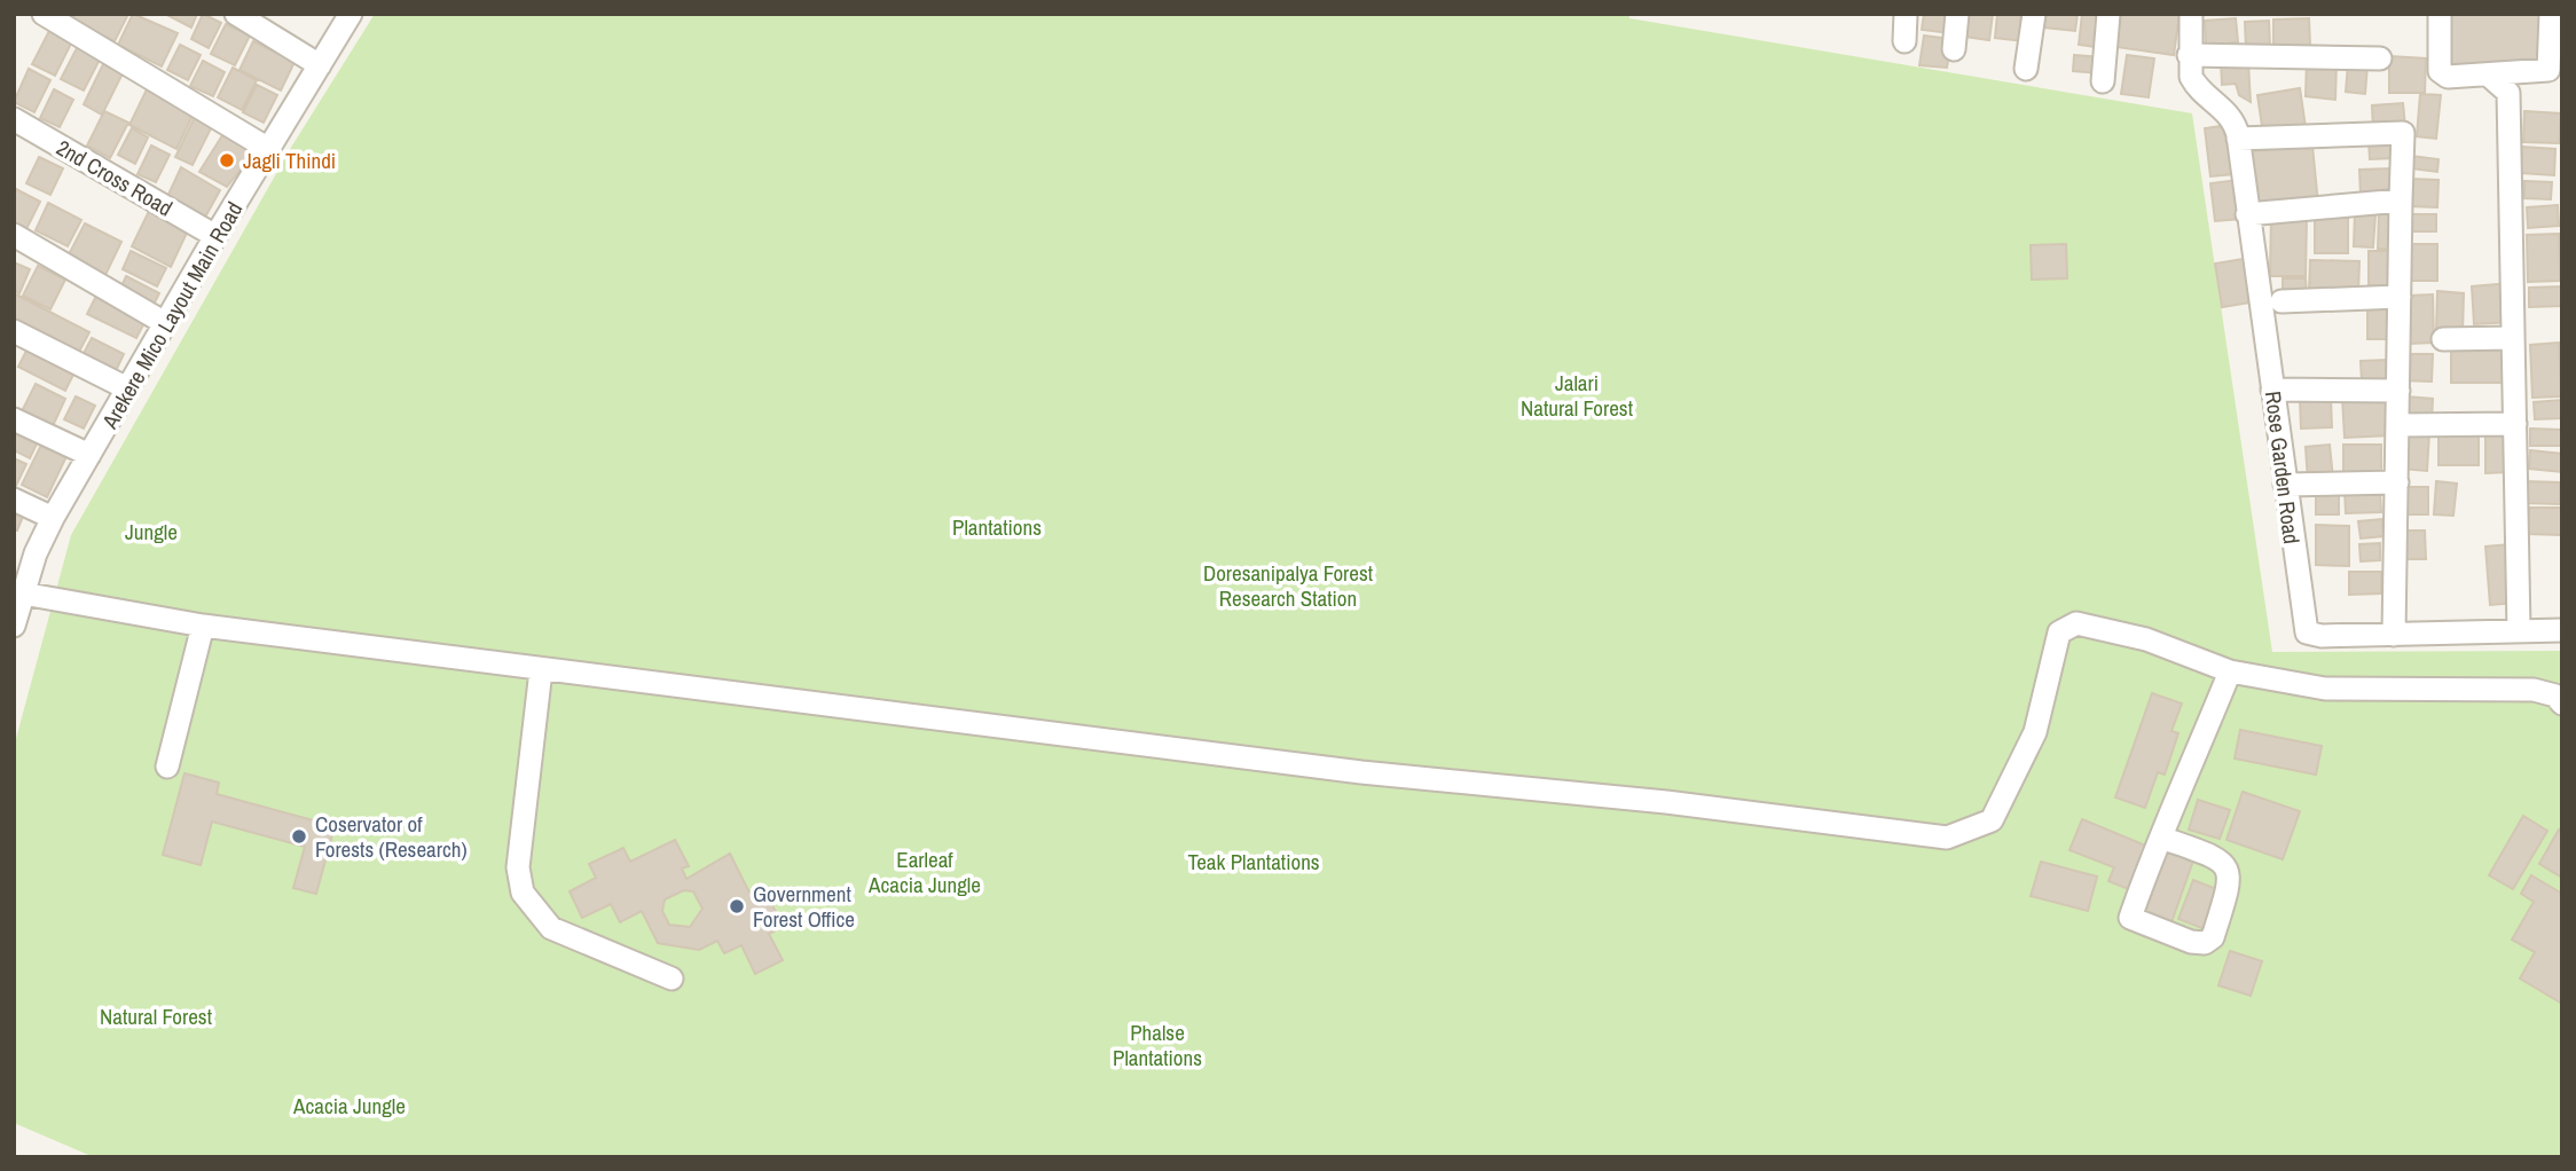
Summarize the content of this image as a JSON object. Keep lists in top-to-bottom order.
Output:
{
  "streets": {
    "street": ["2nd Cross Road", "Arekere Mico Layout Main Road", "Rose Garden Road"]
  },
  "crossings": [
    ["2nd Cross Road", "Arekere Mico Layout Main Road"]
  ],
  "parks": [
    "Jalari Natural Forest",
    "Plantations",
    "Jungle",
    "Doresanipalya Forest Research Station",
    "Earleaf Acacia Jungle",
    "Teak Plantations",
    "Natural Forest",
    "Phalse Plantations",
    "Acacia Jungle"
  ],
  "places": ["Jagli Thindi", "Coservator of Forests (Research)", "Government Forest Office"]
}
